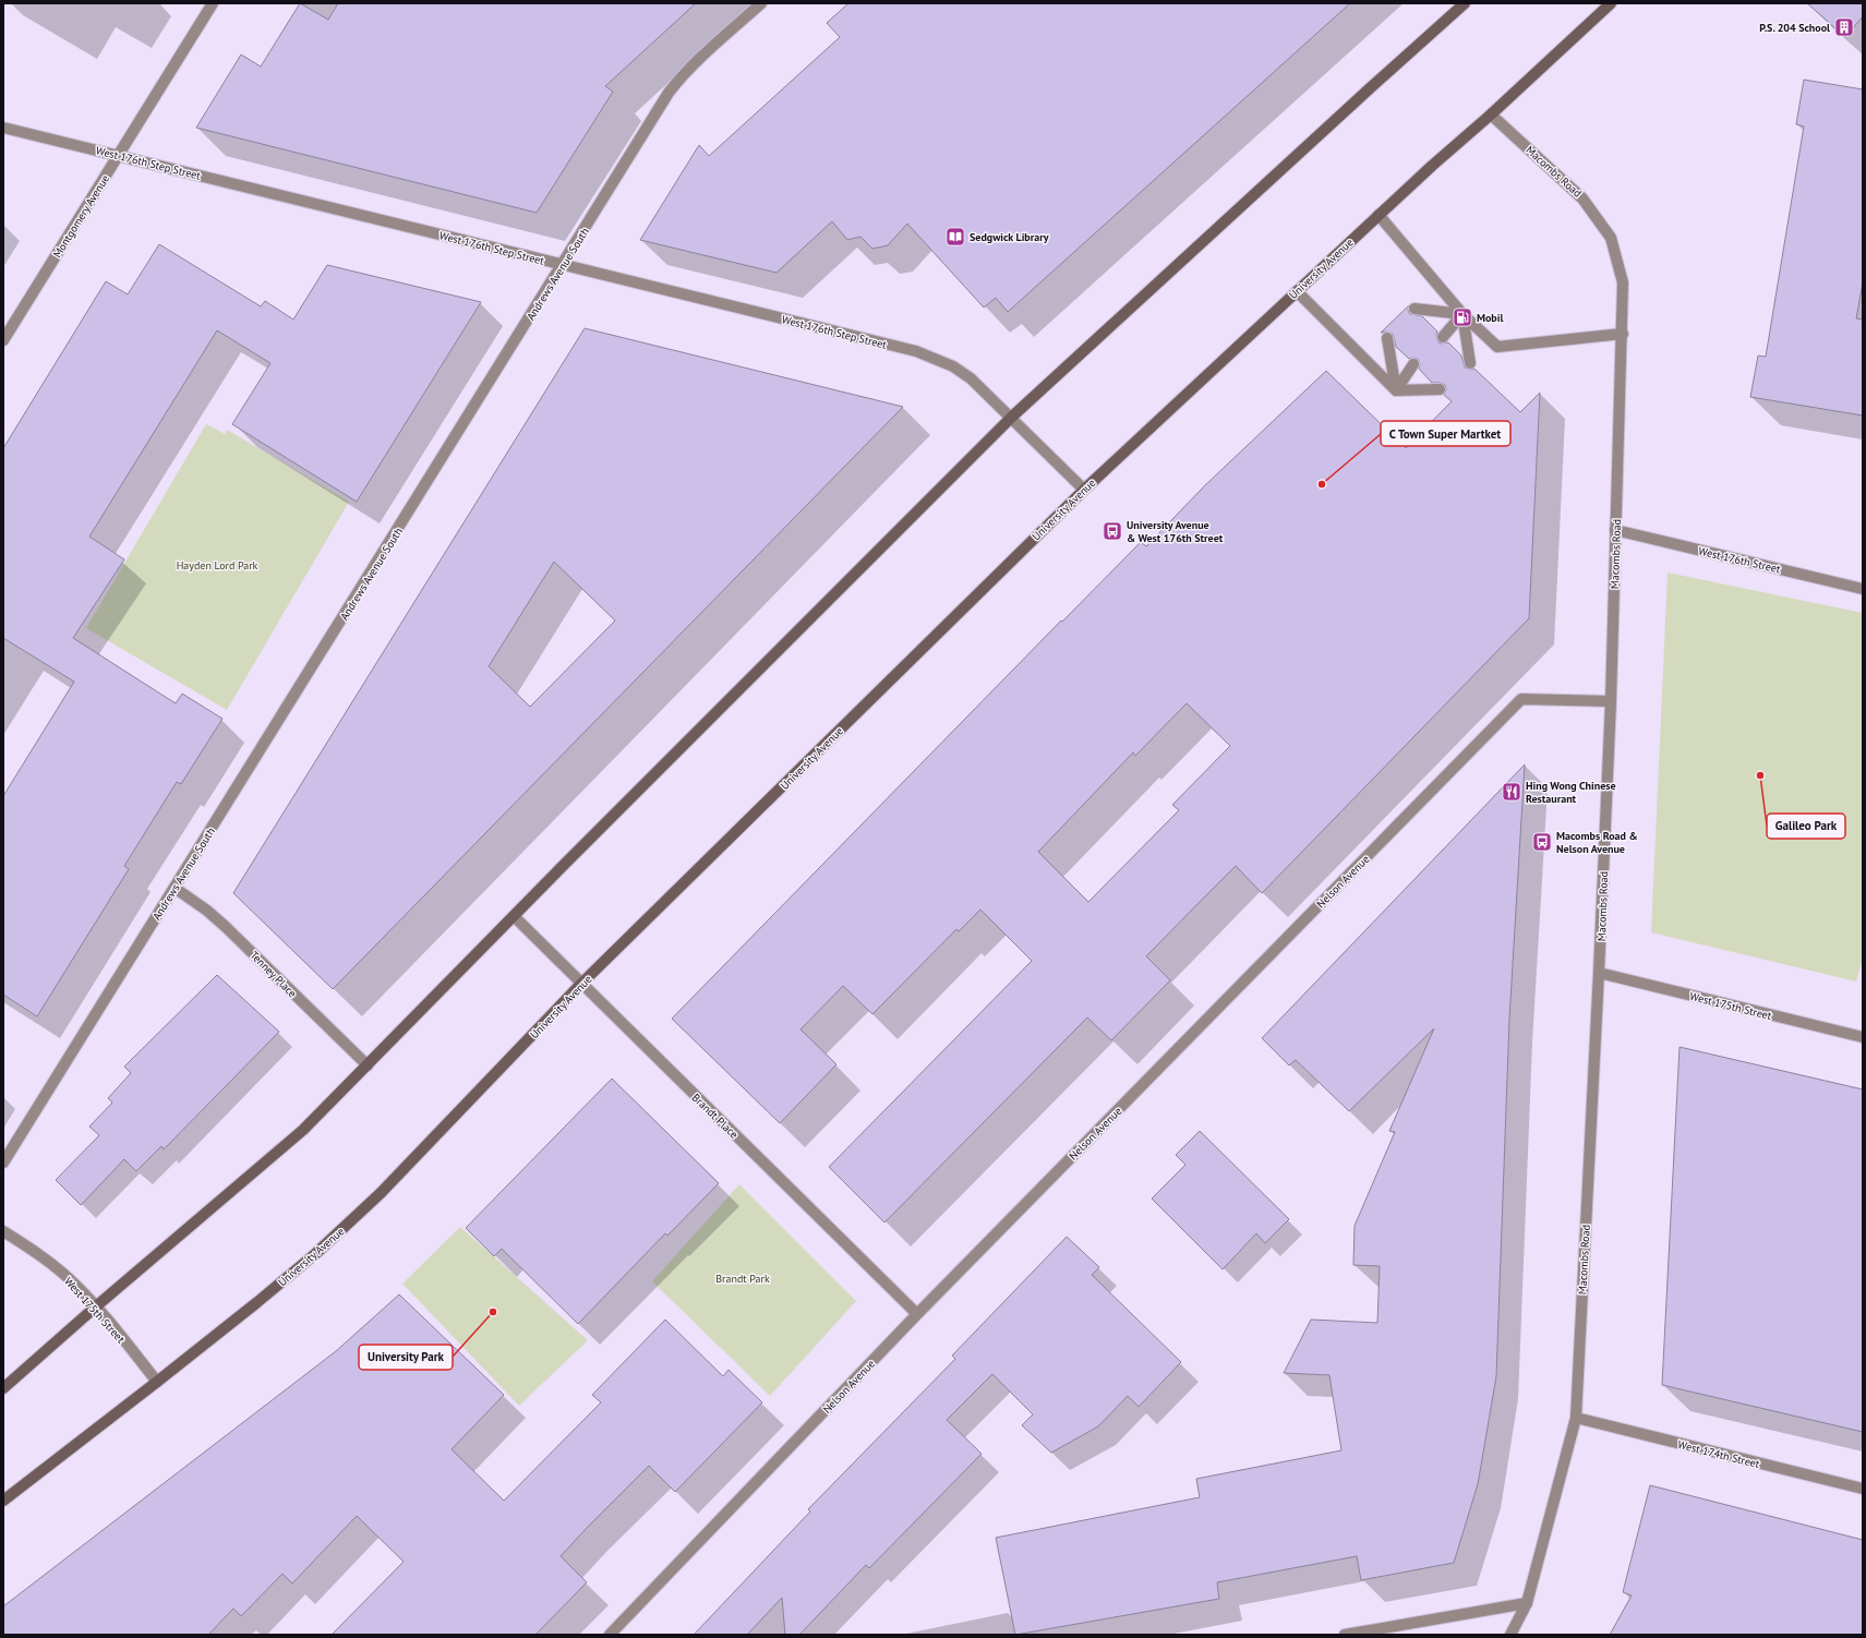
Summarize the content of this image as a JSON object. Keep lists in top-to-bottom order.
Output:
{
  "streets": {
    "main road": ["University Avenue"],
    "street": [
      "West 176th Step Street",
      "Macombs Road",
      "Montgomery Avenue",
      "Andrews Avenue South",
      "West 176th Street",
      "Nelson Avenue",
      "Tenney Place",
      "West 175th Street",
      "Brandt Place",
      "West 174th Street"
    ]
  },
  "crossings": [
    ["West 176th Step Street", "Montgomery Avenue"],
    ["West 176th Step Street", "Andrews Avenue South"],
    ["Macombs Road", "University Avenue"],
    ["Macombs Road", "West 176th Street"],
    ["Macombs Road", "Nelson Avenue"],
    ["Macombs Road", "West 175th Street"],
    ["Macombs Road", "West 174th Street"],
    ["University Avenue", "West 175th Street"],
    ["University Avenue", "Brandt Place"],
    ["Andrews Avenue South", "Tenney Place"],
    ["Nelson Avenue", "Brandt Place"]
  ],
  "parks": ["Hayden Lord Park", "Brandt Park"],
  "places": {
    "building": ["P.S. 204 School"],
    "library": ["Sedgwick Library"],
    "fuel station": ["Mobil"],
    "other": ["C Town Super Martket", "Galileo Park", "University Park"],
    "bus stop": ["University Avenue & West 176th Street", "Macombs Road & Nelson Avenue"],
    "restaurant": ["Hing Wong Chinese Restaurant"]
  }
}
